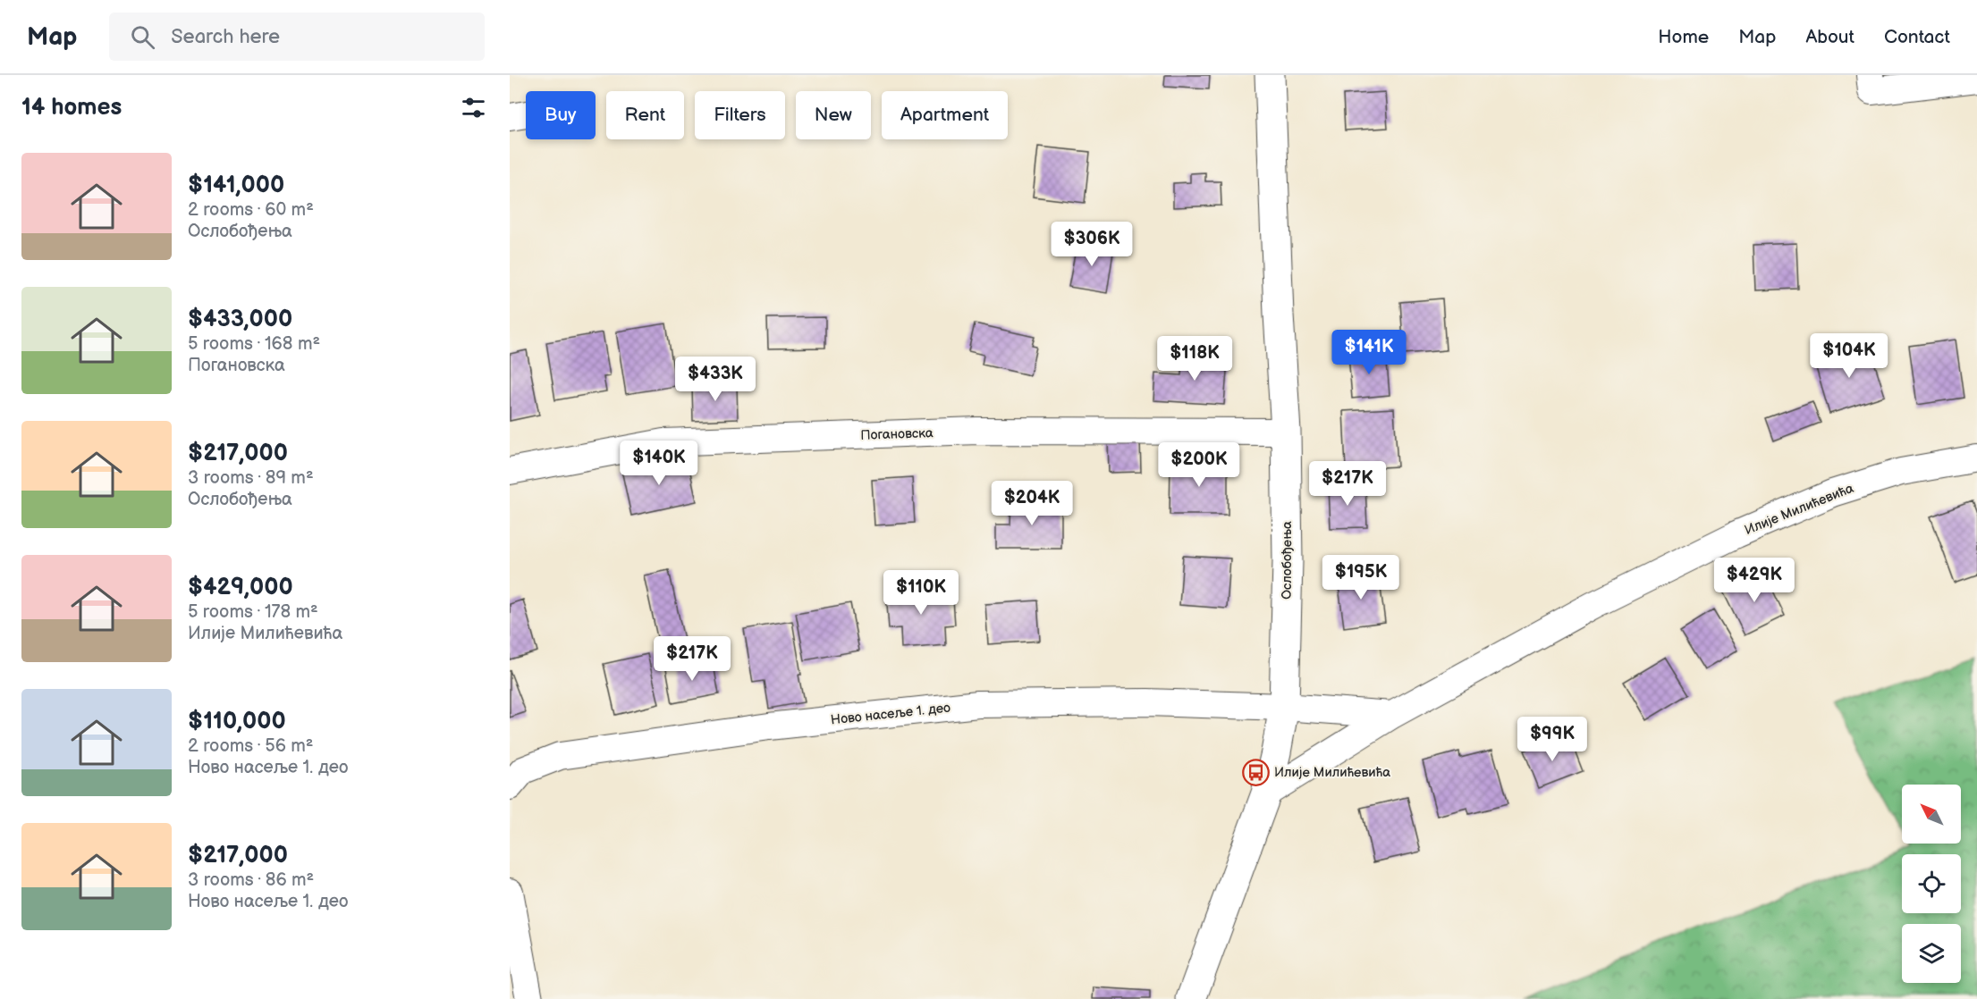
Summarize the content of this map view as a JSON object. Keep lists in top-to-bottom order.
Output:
{
  "streets": {
    "street": [
      "Погановска",
      "Илије Милићевића",
      "Ослобођења",
      "Ново насеље 1. део"
    ]
  },
  "crossings": [
    ["Погановска", "Ослобођења"],
    ["Илије Милићевића", "Ослобођења"],
    ["Илије Милићевића", "Ново насеље 1. део"],
    ["Ослобођења", "Ново насеље 1. део"]
  ],
  "places": {
    "bus stop": ["Илије Милићевића"]
  },
  "north": "top left",
  "page": {
    "header": "Map",
    "search": "Search here",
    "nav": [
      "Home",
      "Map",
      "About",
      "Contact"
    ],
    "heading": "14 homes",
    "chip": [
      "Buy",
      "Rent",
      "Filters",
      "New",
      "Apartment"
    ],
    "list": [
      {
        "name": "$141,000",
        "note": "2 rooms · 60 m² · Ослобођења"
      },
      {
        "name": "$433,000",
        "note": "5 rooms · 168 m² · Погановска"
      },
      {
        "name": "$217,000",
        "note": "3 rooms · 89 m² · Ослобођења"
      },
      {
        "name": "$429,000",
        "note": "5 rooms · 178 m² · Илије Милићевића"
      },
      {
        "name": "$110,000",
        "note": "2 rooms · 56 m² · Ново насеље 1. део"
      },
      {
        "name": "$217,000",
        "note": "3 rooms · 86 m² · Ново насеље 1. део"
      }
    ],
    "price": [
      "$306K",
      "$141K",
      "$104K",
      "$118K",
      "$433K",
      "$140K",
      "$200K",
      "$217K",
      "$204K",
      "$195K",
      "$429K",
      "$110K",
      "$217K",
      "$99K"
    ]
  }
}
